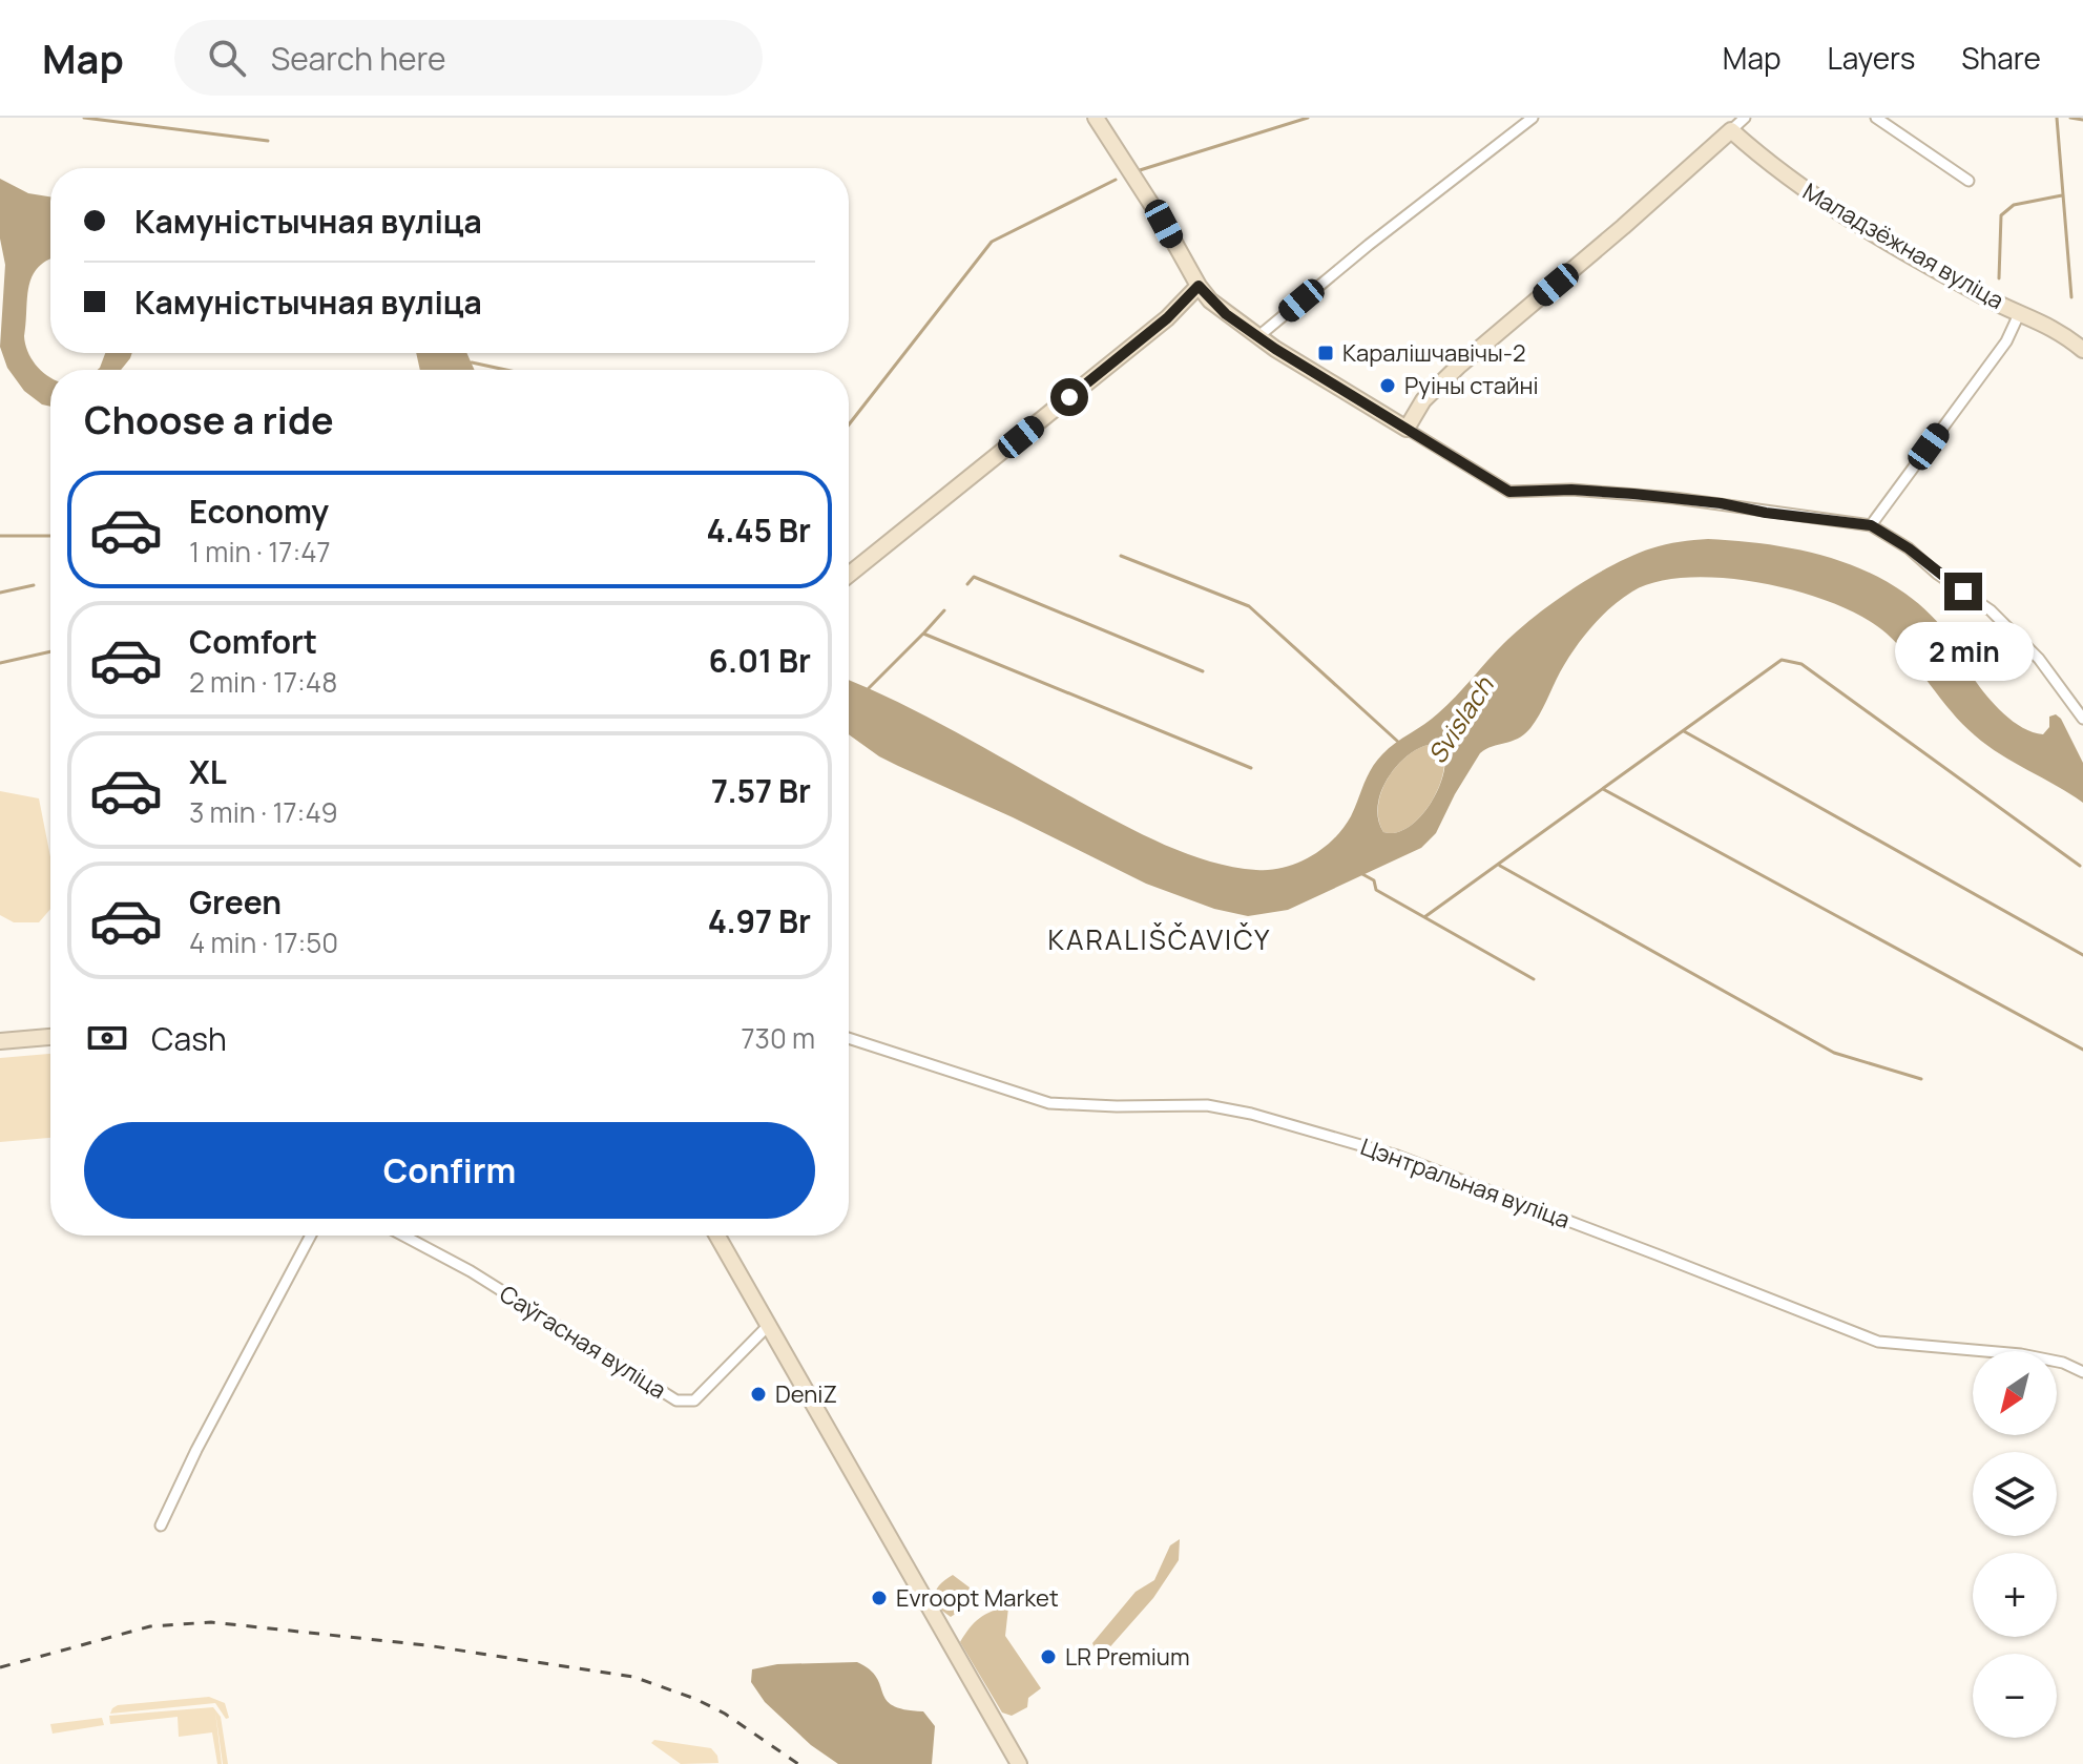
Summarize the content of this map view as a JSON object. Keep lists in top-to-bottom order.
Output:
{
  "streets": {
    "street": ["Маладзёжная вуліца", "Цэнтральная вуліца", "Саўгасная вуліца"]
  },
  "districts": ["KARALIŠČAVIČY"],
  "water": ["Svislach"],
  "places": {
    "transit": ["Каралішчавічы-2"],
    "other": [
      "Руіны стайні",
      "DeniZ",
      "Evroopt Market",
      "LR Premium"
    ]
  },
  "north": "bottom left",
  "page": {
    "header": "Map",
    "search": "Search here",
    "nav": ["Map", "Layers", "Share"],
    "banner": ["Камуністычная вуліца", "Камуністычная вуліца"],
    "heading": "Choose a ride",
    "list": [
      {
        "name": "Economy",
        "note": "1 min · 17:47",
        "value": "4.45 Br"
      },
      {
        "name": "Comfort",
        "note": "2 min · 17:48",
        "value": "6.01 Br"
      },
      {
        "name": "XL",
        "note": "3 min · 17:49",
        "value": "7.57 Br"
      },
      {
        "name": "Green",
        "note": "4 min · 17:50",
        "value": "4.97 Br"
      }
    ],
    "bubble": "2 min",
    "pay": ["Cash", "730 m"],
    "buttons": "Confirm",
    "map_buttons": ["+", "−"]
  }
}
